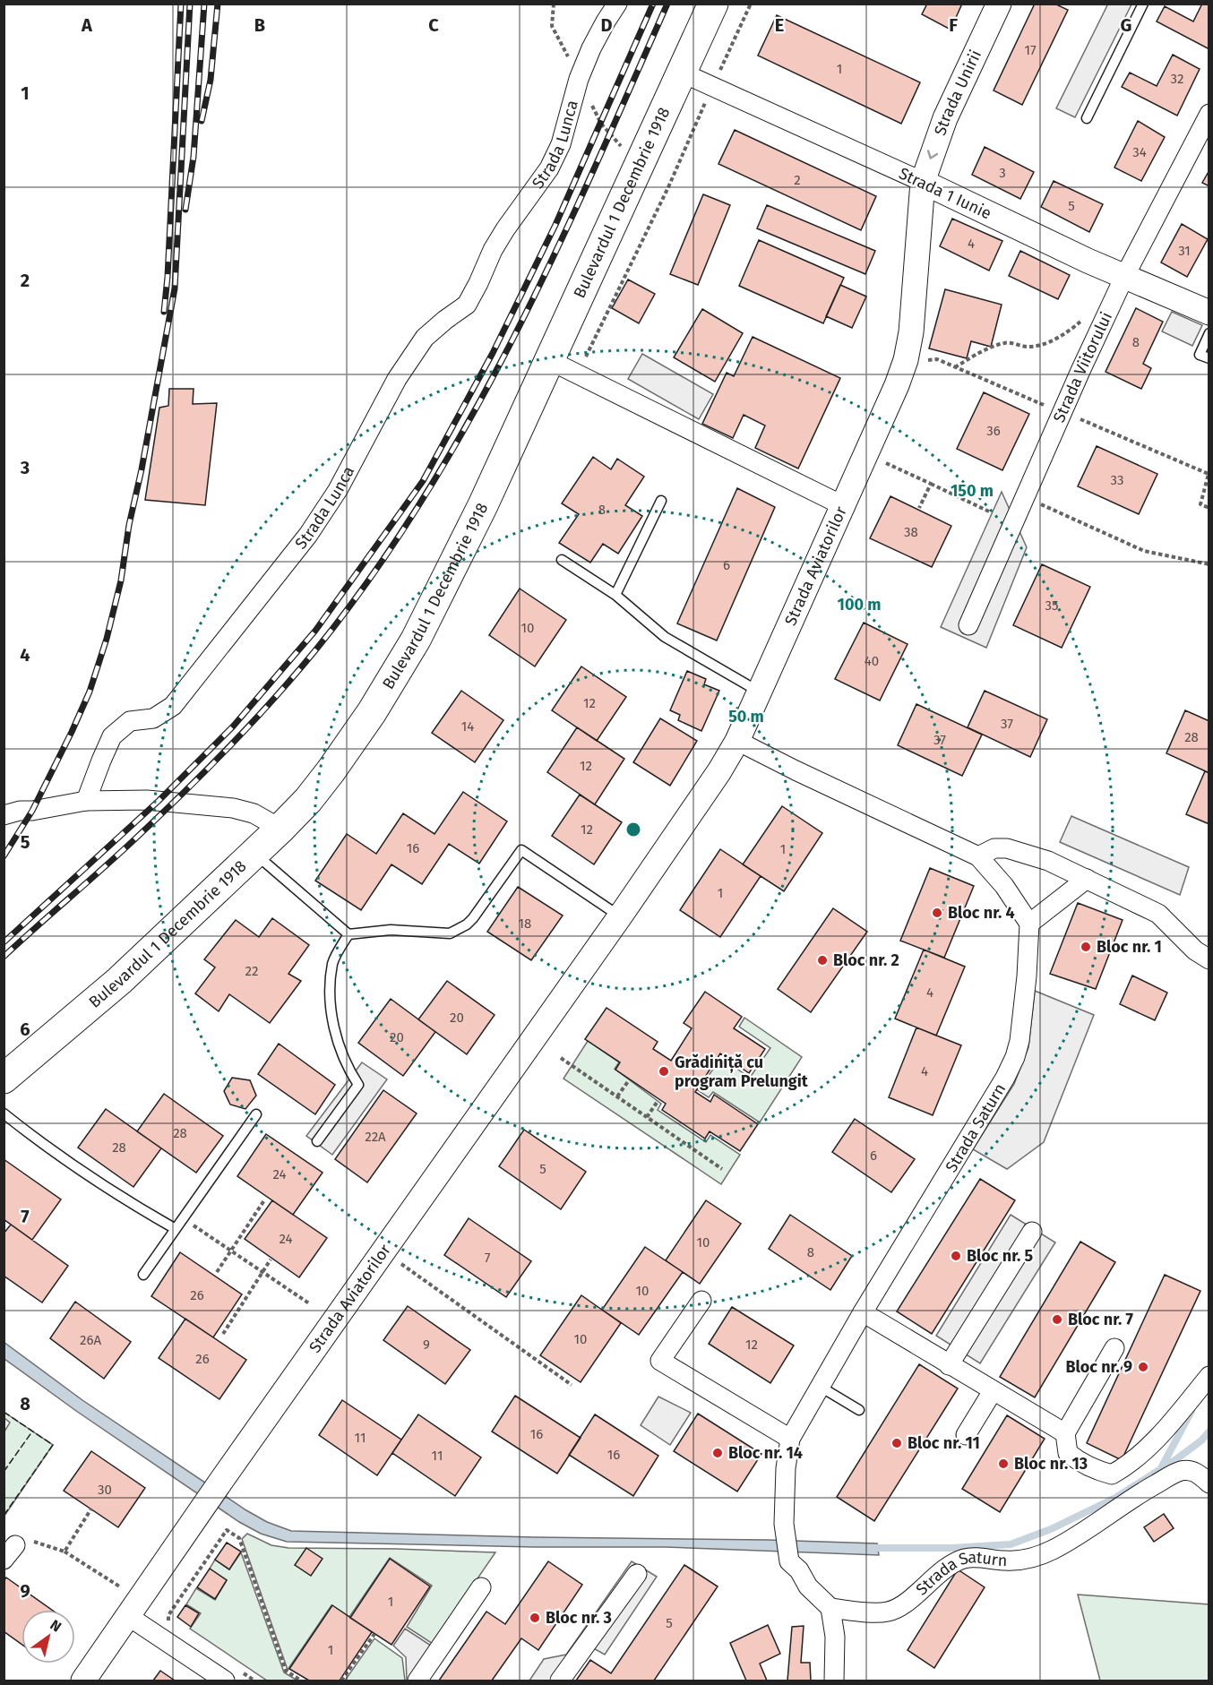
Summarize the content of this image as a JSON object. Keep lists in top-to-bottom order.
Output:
{
  "streets": {
    "main road": ["Bulevardul 1 Decembrie 1918"],
    "street": [
      "Strada Unirii",
      "Strada Lunca",
      "Strada 1 Iunie",
      "Strada Viitorului",
      "Strada Aviatorilor",
      "Strada Saturn"
    ]
  },
  "crossings": [
    ["Strada Unirii", "Strada 1 Iunie"],
    ["Strada Unirii", "Strada Aviatorilor"],
    ["Strada 1 Iunie", "Bulevardul 1 Decembrie 1918"],
    ["Strada 1 Iunie", "Strada Viitorului"],
    ["Strada 1 Iunie", "Strada Aviatorilor"]
  ],
  "one_way": ["Strada Unirii"],
  "places": [
    "Bloc nr. 4",
    "Bloc nr. 1",
    "Bloc nr. 2",
    "Grădiniță cu program Prelungit",
    "Bloc nr. 5",
    "Bloc nr. 7",
    "Bloc nr. 9",
    "Bloc nr. 11",
    "Bloc nr. 14",
    "Bloc nr. 13",
    "Bloc nr. 3"
  ],
  "house_numbers": [
    "17",
    "1",
    "32",
    "34",
    "3",
    "2",
    "5",
    "4",
    "31",
    "8",
    "36",
    "33",
    "8",
    "38",
    "6",
    "35",
    "10",
    "40",
    "12",
    "37",
    "14",
    "28",
    "37",
    "12",
    "12",
    "16",
    "1",
    "1",
    "18",
    "22",
    "4",
    "20",
    "20",
    "4",
    "28",
    "22A",
    "28",
    "6",
    "5",
    "24",
    "24",
    "10",
    "8",
    "7",
    "10",
    "26",
    "10",
    "26A",
    "9",
    "12",
    "26",
    "16",
    "11",
    "16",
    "11",
    "30",
    "1",
    "5",
    "1"
  ],
  "north": "top right",
  "grid": {
    "columns": [
      "A",
      "B",
      "C",
      "D",
      "E",
      "F",
      "G"
    ],
    "rows": [
      "1",
      "2",
      "3",
      "4",
      "5",
      "6",
      "7",
      "8",
      "9"
    ]
  },
  "rings": ["150 m", "100 m", "50 m"]
}
